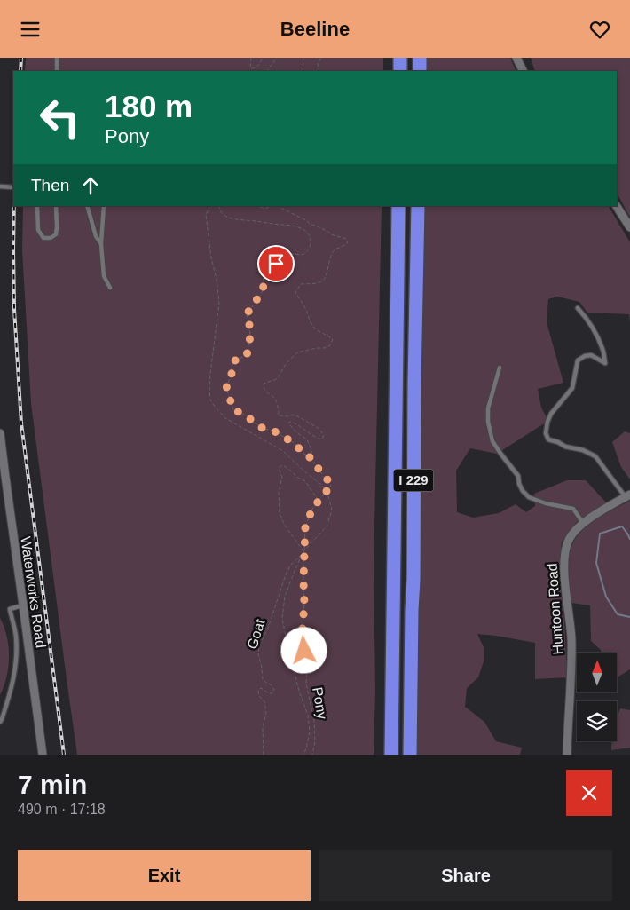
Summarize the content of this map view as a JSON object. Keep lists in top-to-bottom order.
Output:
{
  "streets": {
    "highway": ["I 229"],
    "street": ["Waterworks Road", "Huntoon Road"],
    "path": ["Goat", "Pony"]
  },
  "crossings": [
    ["Goat", "Pony"]
  ],
  "north": "top",
  "page": {
    "header": "Beeline",
    "turn": ["180 m", "Pony"],
    "then": "Then",
    "heading": ["7 min", "490 m · 17:18"],
    "buttons": ["Exit", "Share"]
  }
}
